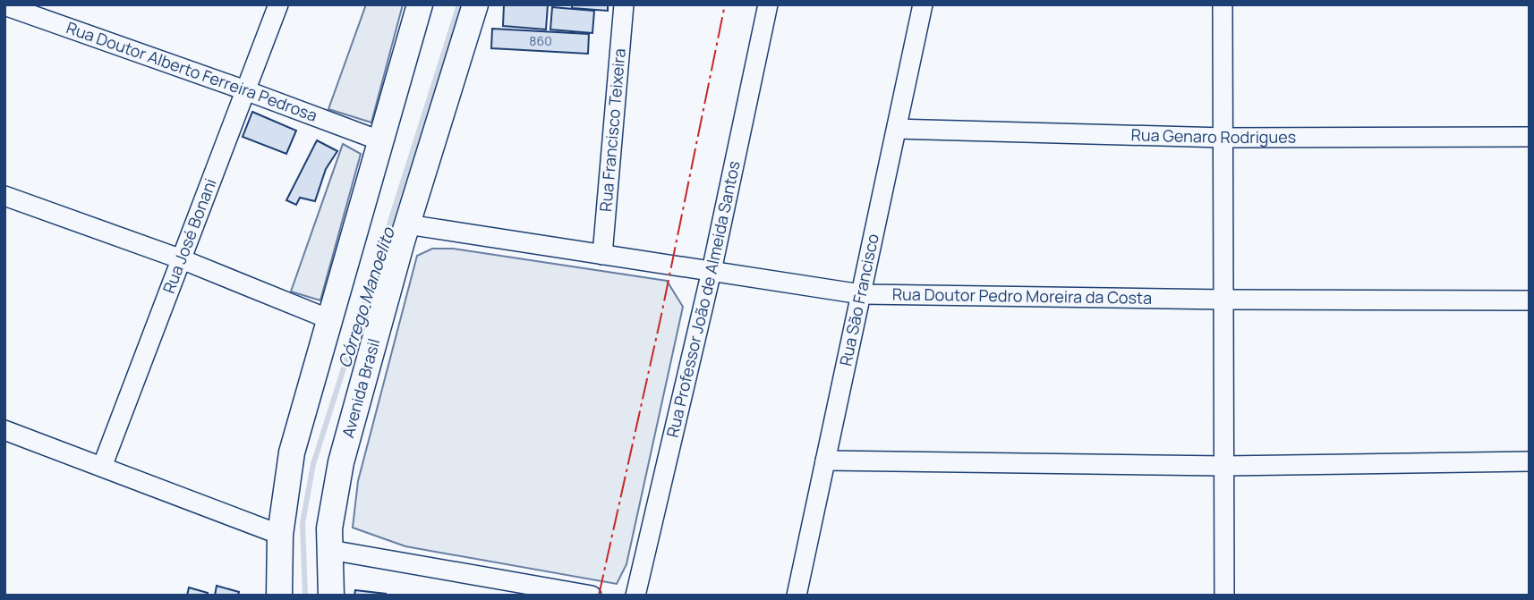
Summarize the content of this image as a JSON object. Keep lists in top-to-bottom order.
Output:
{
  "streets": {
    "main road": ["Avenida Brasil"],
    "street": [
      "Rua Doutor Alberto Ferreira Pedrosa",
      "Rua Francisco Teixeira",
      "Rua Genaro Rodrigues",
      "Rua José Bonani",
      "Rua Doutor Pedro Moreira da Costa",
      "Rua Professor João de Almeida Santos",
      "Rua São Francisco"
    ]
  },
  "crossings": [
    ["Rua Doutor Alberto Ferreira Pedrosa", "Rua José Bonani"],
    ["Rua Francisco Teixeira", "Rua Doutor Pedro Moreira da Costa"],
    ["Rua Genaro Rodrigues", "Rua São Francisco"],
    ["Rua Doutor Pedro Moreira da Costa", "Rua Professor João de Almeida Santos"],
    ["Rua Doutor Pedro Moreira da Costa", "Rua São Francisco"],
    ["Rua Doutor Pedro Moreira da Costa", "Avenida Brasil"]
  ],
  "water": ["Córrego Manoelito"],
  "house_numbers": ["860"]
}
